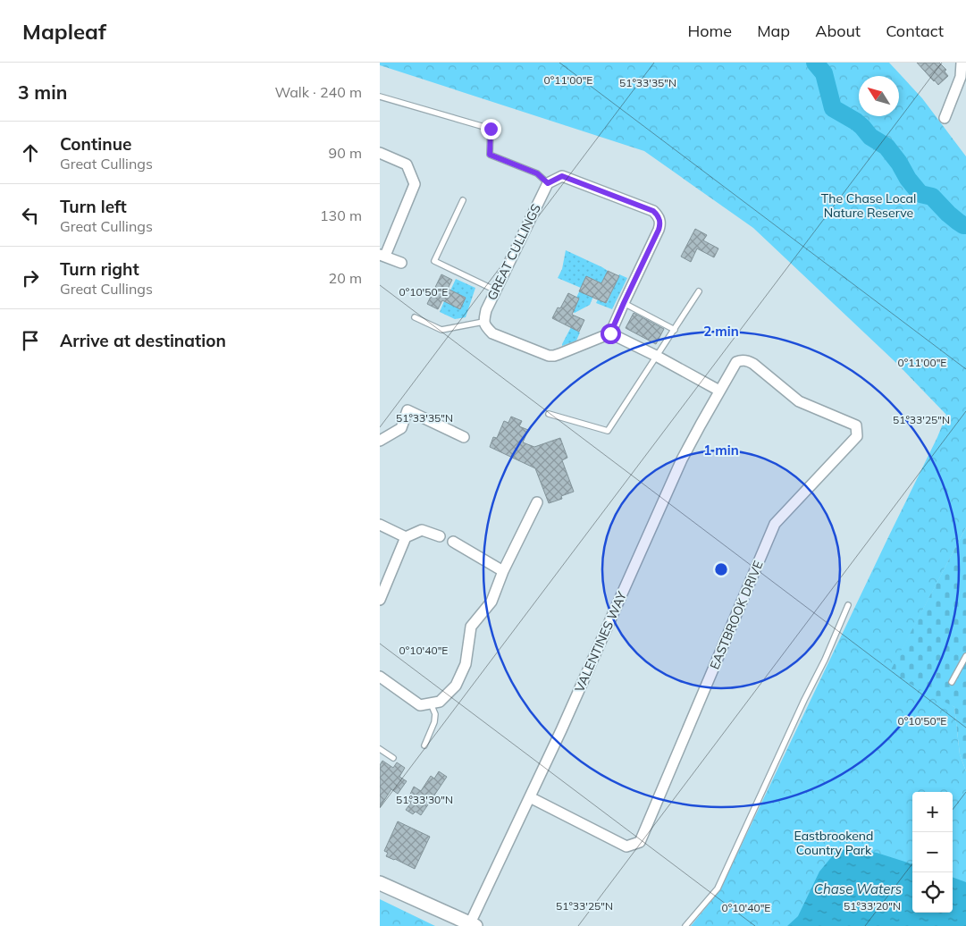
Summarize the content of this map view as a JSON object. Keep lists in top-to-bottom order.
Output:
{
  "streets": {
    "street": ["GREAT CULLINGS", "EASTBROOK DRIVE", "VALENTINES WAY"]
  },
  "crossings": [
    ["EASTBROOK DRIVE", "VALENTINES WAY"]
  ],
  "water": ["Chase Waters"],
  "parks": ["The Chase Local Nature Reserve", "Eastbrookend Country Park"],
  "north": "top left",
  "page": {
    "header": "Mapleaf",
    "nav": [
      "Home",
      "Map",
      "About",
      "Contact"
    ],
    "heading": ["3 min", "Walk · 240 m"],
    "list": [
      ["Continue", "Great Cullings", "90 m"],
      ["Turn left", "Great Cullings", "130 m"],
      ["Turn right", "Great Cullings", "20 m"],
      "Arrive at destination"
    ],
    "map_buttons": ["+", "−"]
  },
  "coordinates": [
    "0°11'00\"E",
    "51°33'35\"N",
    "0°10'50\"E",
    "51°33'25\"N",
    "0°10'40\"E",
    "51°33'30\"N",
    "51°33'20\"N"
  ],
  "rings": ["2 min", "1 min"]
}
